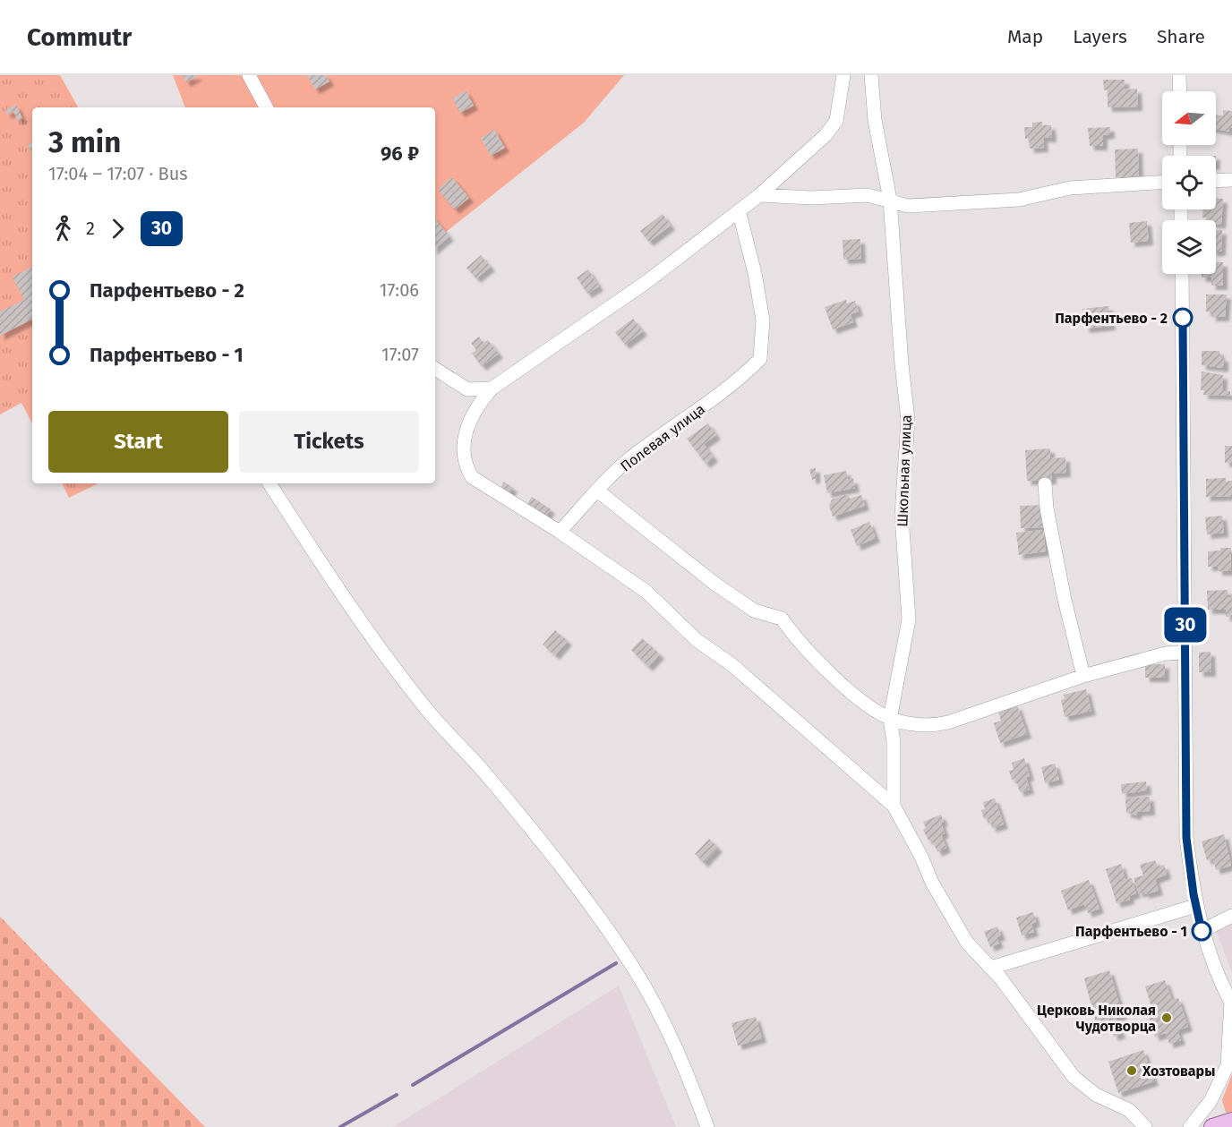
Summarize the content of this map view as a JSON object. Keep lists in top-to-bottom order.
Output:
{
  "streets": {
    "street": ["Полевая улица", "Школьная улица"]
  },
  "crossings": [
    ["Полевая улица", "Школьная улица"]
  ],
  "places": [
    "Парфентьево - 2",
    "Парфентьево - 1",
    "Церковь Николая Чудотворца",
    "Хозтовары"
  ],
  "lines": ["bus line 30"],
  "north": "left",
  "page": {
    "header": "Commutr",
    "nav": ["Map", "Layers", "Share"],
    "on_map": "30",
    "heading": ["3 min", "17:04 – 17:07 · Bus", "96 ₽"],
    "legs": ["2", "30"],
    "list": [
      {
        "name": "Парфентьево - 2",
        "value": "17:06"
      },
      {
        "name": "Парфентьево - 1",
        "value": "17:07"
      }
    ],
    "buttons": ["Start", "Tickets"]
  }
}
